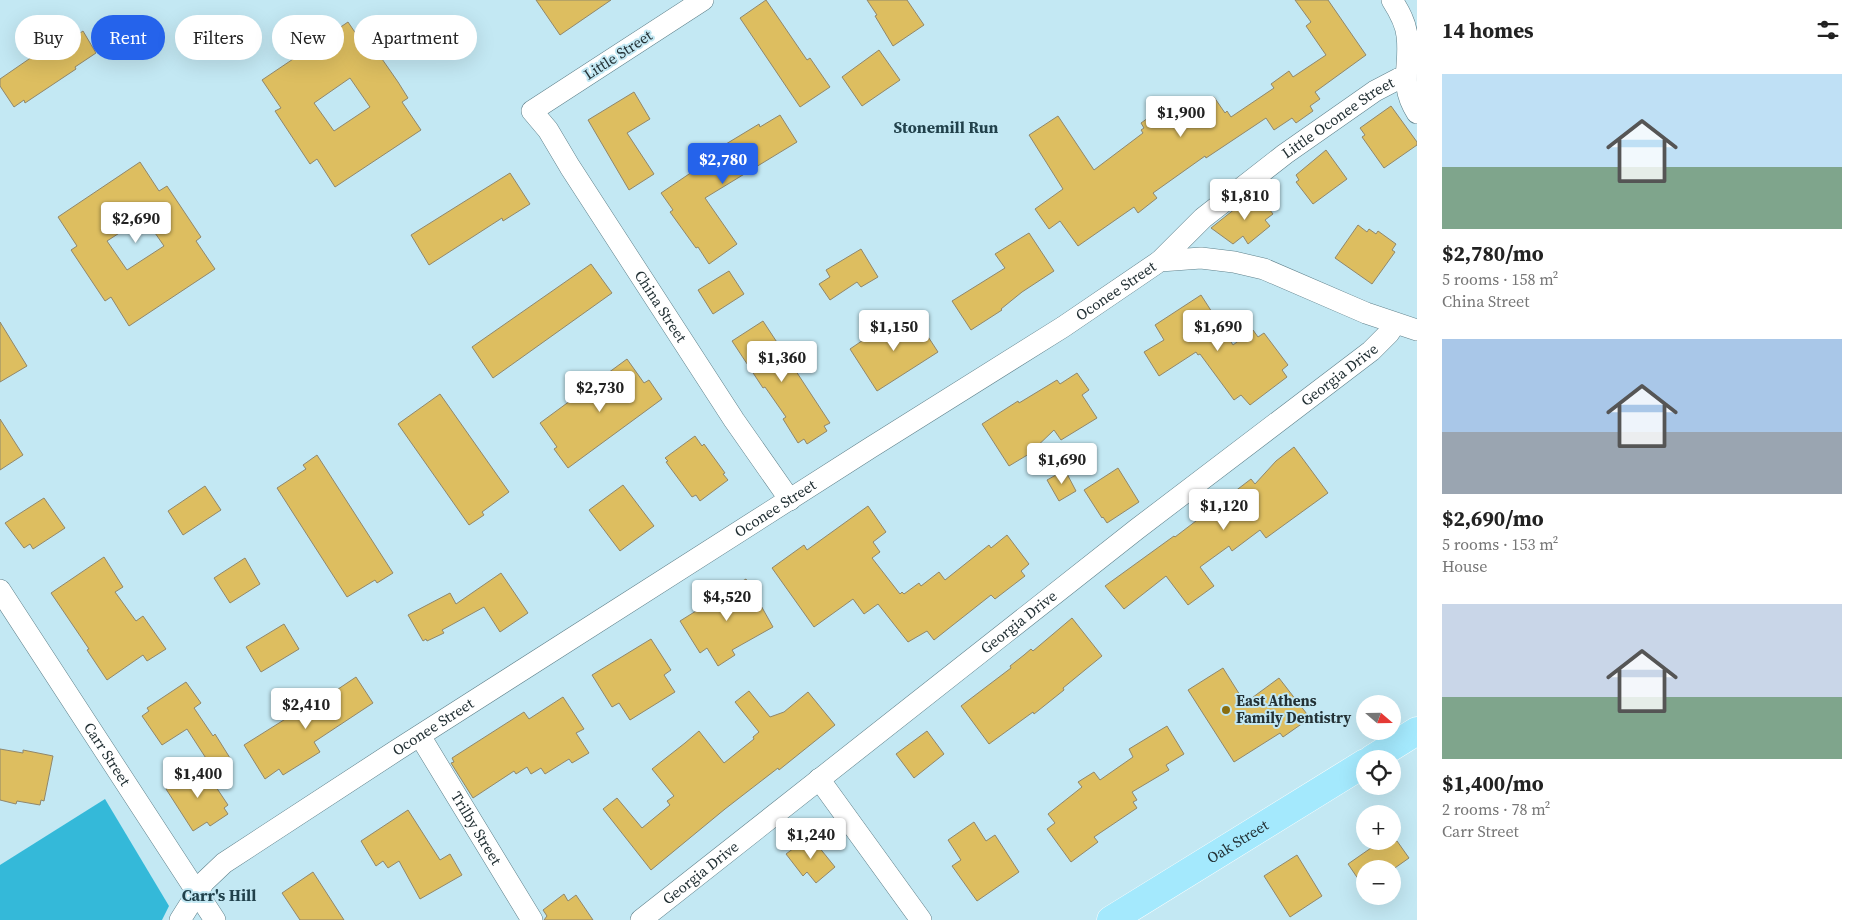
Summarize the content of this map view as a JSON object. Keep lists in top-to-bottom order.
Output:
{
  "streets": {
    "main road": ["Oak Street"],
    "street": [
      "Little Street",
      "Little Oconee Street",
      "Oconee Street",
      "China Street",
      "Georgia Drive",
      "Carr Street",
      "Trilby Street"
    ]
  },
  "crossings": [
    ["Little Street", "China Street"],
    ["Little Oconee Street", "Oconee Street"],
    ["Oconee Street", "China Street"],
    ["Oconee Street", "Georgia Drive"],
    ["Oconee Street", "Carr Street"],
    ["Oconee Street", "Trilby Street"]
  ],
  "districts": ["Stonemill Run", "Carr's Hill"],
  "places": ["East Athens Family Dentistry"],
  "north": "right",
  "page": {
    "heading": "14 homes",
    "chip": [
      "Buy",
      "Rent",
      "Filters",
      "New",
      "Apartment"
    ],
    "list": [
      {
        "name": "$2,780/mo",
        "note": "5 rooms · 158 m² · China Street"
      },
      {
        "name": "$2,690/mo",
        "note": "5 rooms · 153 m² · House"
      },
      {
        "name": "$1,400/mo",
        "note": "2 rooms · 78 m² · Carr Street"
      }
    ],
    "price": [
      "$1,900",
      "$2,780",
      "$1,810",
      "$2,690",
      "$1,150",
      "$1,690",
      "$1,360",
      "$2,730",
      "$1,690",
      "$1,120",
      "$4,520",
      "$2,410",
      "$1,400",
      "$1,240"
    ],
    "map_buttons": ["+", "−"]
  }
}
